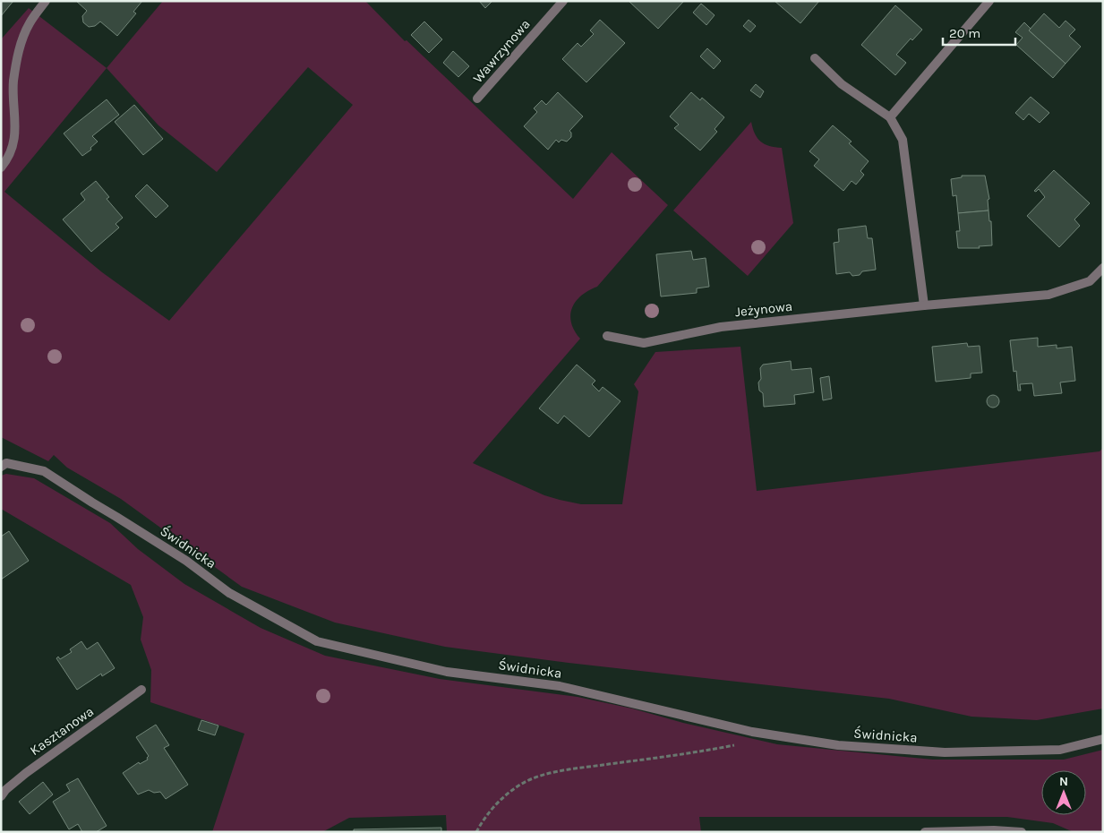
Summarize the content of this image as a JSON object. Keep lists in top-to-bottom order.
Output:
{
  "streets": {
    "street": [
      "Wawrzynowa",
      "Jeżynowa",
      "Świdnicka",
      "Kasztanowa"
    ]
  },
  "scale_bar": "20 m",
  "north": "top"
}
